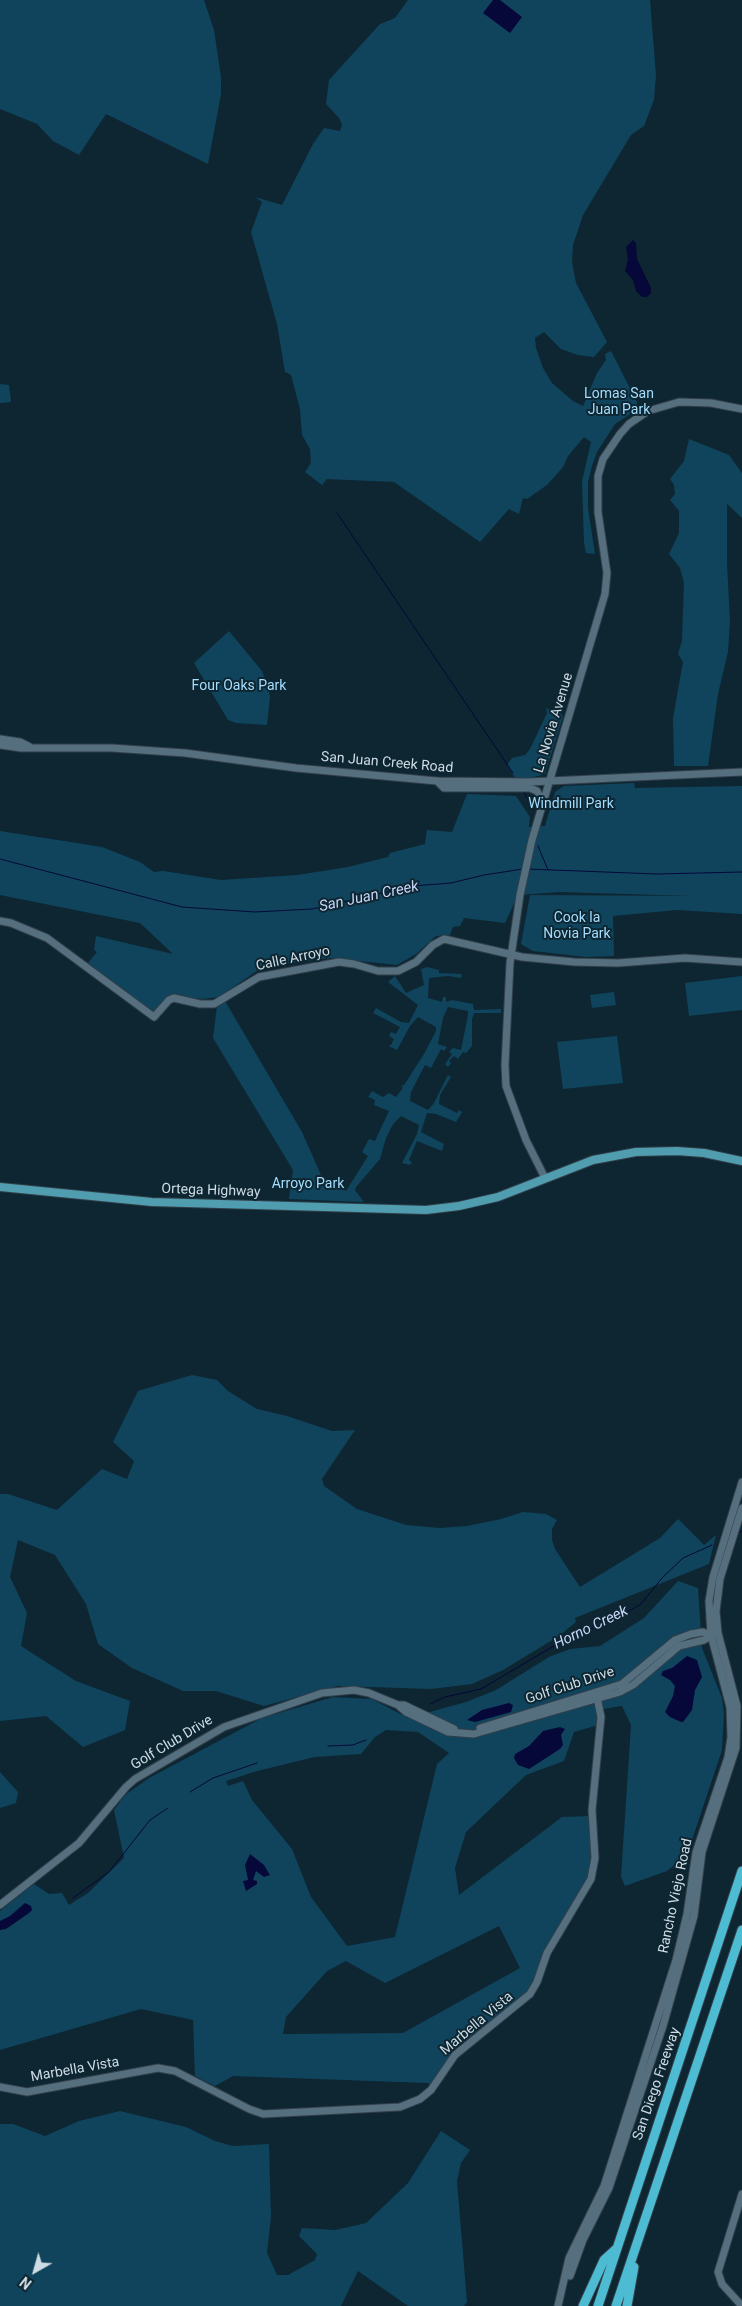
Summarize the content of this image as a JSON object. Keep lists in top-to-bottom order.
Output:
{
  "streets": {
    "highway": ["San Diego Freeway"],
    "main road": ["Ortega Highway"],
    "street": [
      "La Novia Avenue",
      "San Juan Creek Road",
      "Calle Arroyo",
      "Golf Club Drive",
      "Rancho Viejo Road",
      "Marbella Vista"
    ]
  },
  "crossings": [
    ["La Novia Avenue", "San Juan Creek Road"],
    ["La Novia Avenue", "Calle Arroyo"],
    ["La Novia Avenue", "Ortega Highway"],
    ["Golf Club Drive", "Rancho Viejo Road"],
    ["Golf Club Drive", "Marbella Vista"]
  ],
  "water": ["San Juan Creek", "Horno Creek"],
  "parks": [
    "Lomas San Juan Park",
    "Four Oaks Park",
    "Windmill Park",
    "Cook la Novia Park",
    "Arroyo Park"
  ],
  "north": "bottom left"
}
